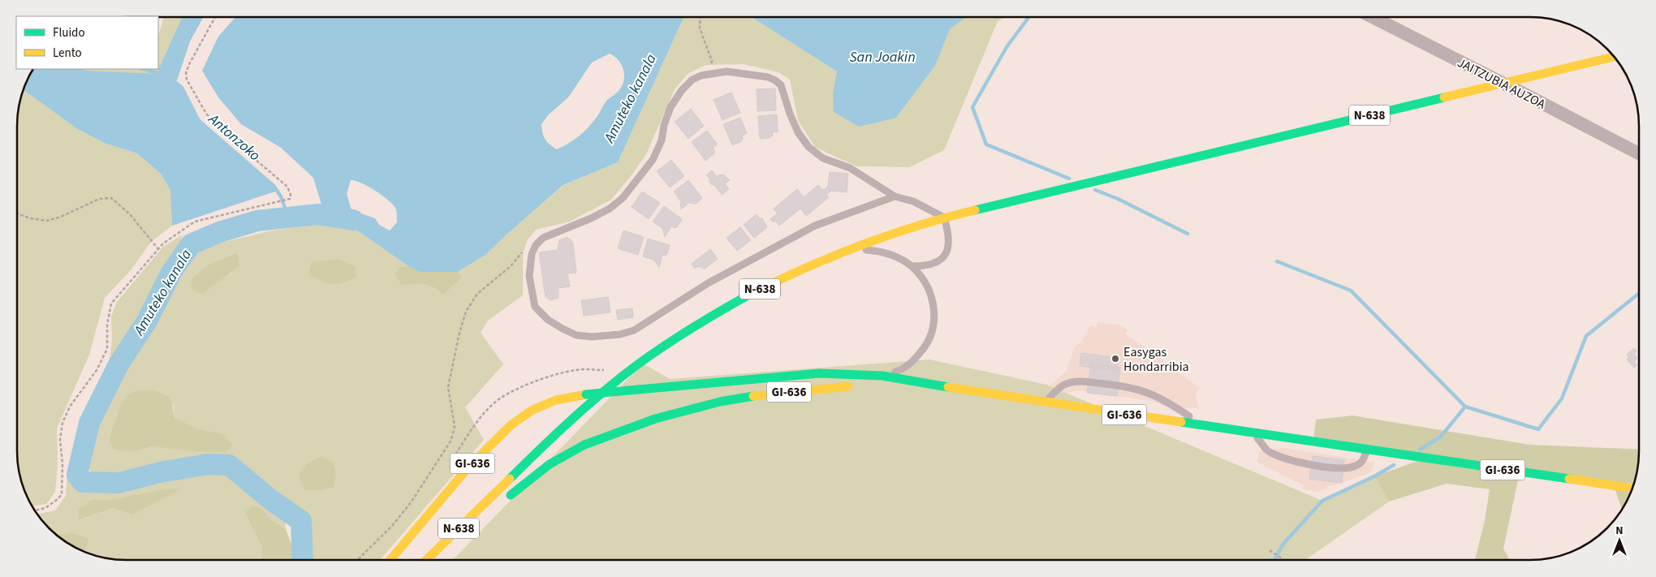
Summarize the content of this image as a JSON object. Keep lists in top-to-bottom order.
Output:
{
  "streets": {
    "main road": ["N-638", "GI-636"],
    "street": ["JAITZUBIA AUZOA"]
  },
  "crossings": [
    ["JAITZUBIA AUZOA", "N-638"]
  ],
  "water": ["San Joakin", "Amuteko kanala", "Antonzoko"],
  "places": ["Easygas Hondarribia"],
  "legend": ["Fluido", "Lento"],
  "north": "top"
}
